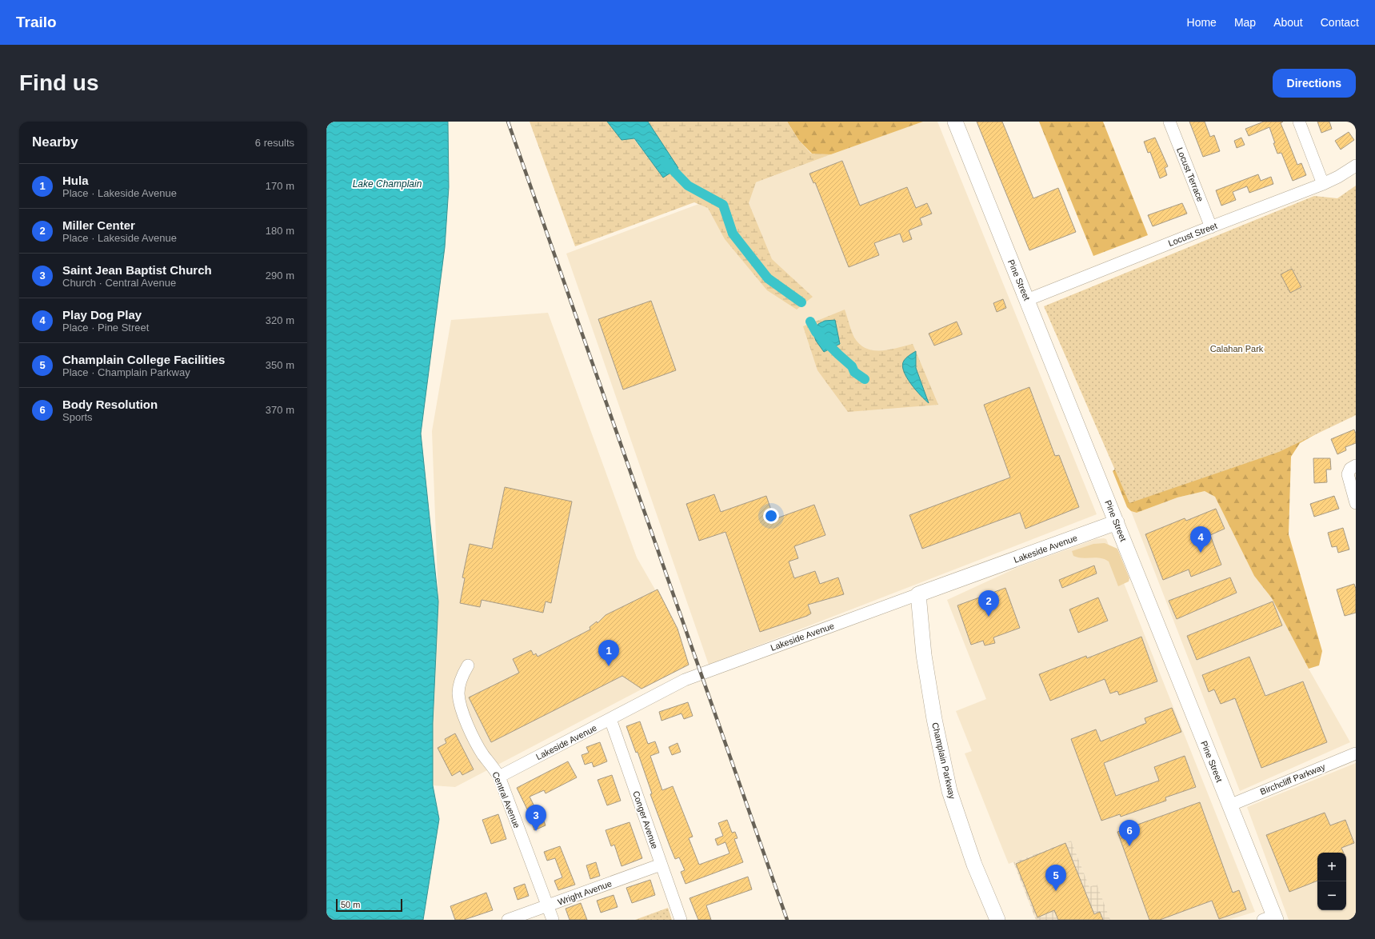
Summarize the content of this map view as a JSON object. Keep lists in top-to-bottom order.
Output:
{
  "streets": {
    "main road": ["Pine Street", "Lakeside Avenue", "Champlain Parkway"],
    "street": [
      "Locust Terrace",
      "Locust Street",
      "Birchcliff Parkway",
      "Central Avenue",
      "Conger Avenue",
      "Wright Avenue"
    ]
  },
  "crossings": [
    ["Locust Terrace", "Locust Street"],
    ["Locust Street", "Pine Street"],
    ["Pine Street", "Lakeside Avenue"],
    ["Pine Street", "Birchcliff Parkway"],
    ["Lakeside Avenue", "Champlain Parkway"],
    ["Lakeside Avenue", "Central Avenue"],
    ["Lakeside Avenue", "Conger Avenue"],
    ["Central Avenue", "Wright Avenue"],
    ["Conger Avenue", "Wright Avenue"]
  ],
  "water": ["Lake Champlain"],
  "parks": ["Calahan Park"],
  "scale_bar": "50 m",
  "page": {
    "header": "Trailo",
    "nav": [
      "Home",
      "Map",
      "About",
      "Contact"
    ],
    "buttons": "Directions",
    "title": "Find us",
    "heading": ["Nearby", "6 results"],
    "list": [
      {
        "mark": "1",
        "name": "Hula",
        "note": "Place · Lakeside Avenue",
        "value": "170 m"
      },
      {
        "mark": "2",
        "name": "Miller Center",
        "note": "Place · Lakeside Avenue",
        "value": "180 m"
      },
      {
        "mark": "3",
        "name": "Saint Jean Baptist Church",
        "note": "Church · Central Avenue",
        "value": "290 m"
      },
      {
        "mark": "4",
        "name": "Play Dog Play",
        "note": "Place · Pine Street",
        "value": "320 m"
      },
      {
        "mark": "5",
        "name": "Champlain College Facilities",
        "note": "Place · Champlain Parkway",
        "value": "350 m"
      },
      {
        "mark": "6",
        "name": "Body Resolution",
        "note": "Sports",
        "value": "370 m"
      }
    ],
    "pins": [
      "4",
      "2",
      "1",
      "3",
      "6",
      "5"
    ],
    "map_buttons": ["+", "−"],
    "scale": "50 m"
  }
}
